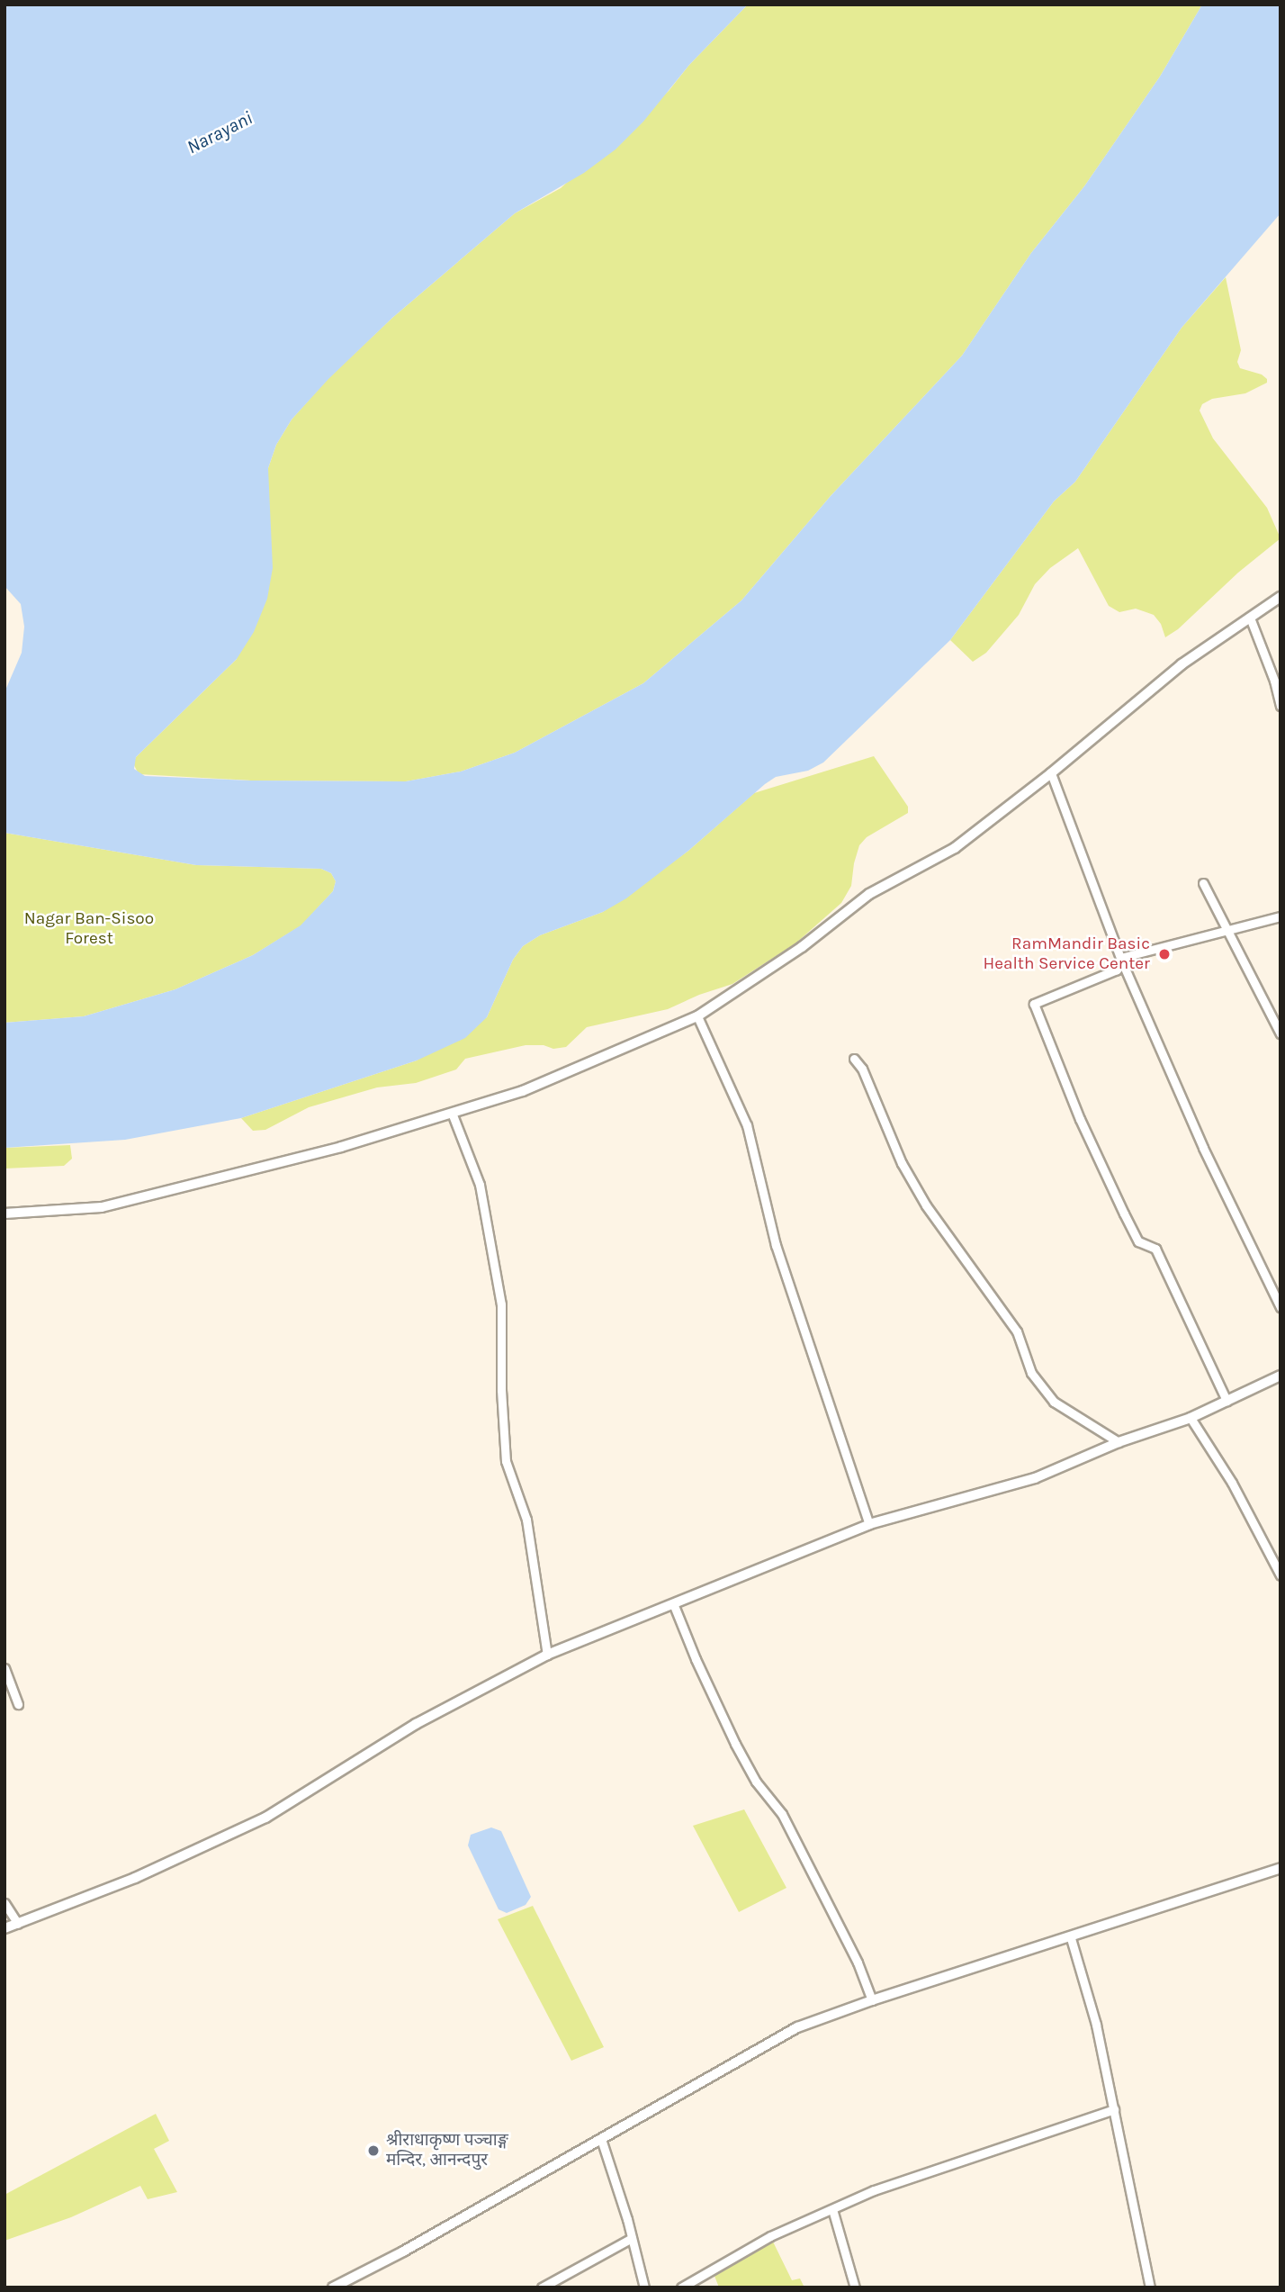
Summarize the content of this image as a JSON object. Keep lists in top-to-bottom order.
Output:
{
  "water": ["Narayani"],
  "parks": ["Nagar Ban-Sisoo Forest"],
  "places": ["RamMandir Basic Health Service Center", "श्रीराधाकृष्ण पञ्चाङ्ग मन्दिर, आनन्दपुर"]
}
